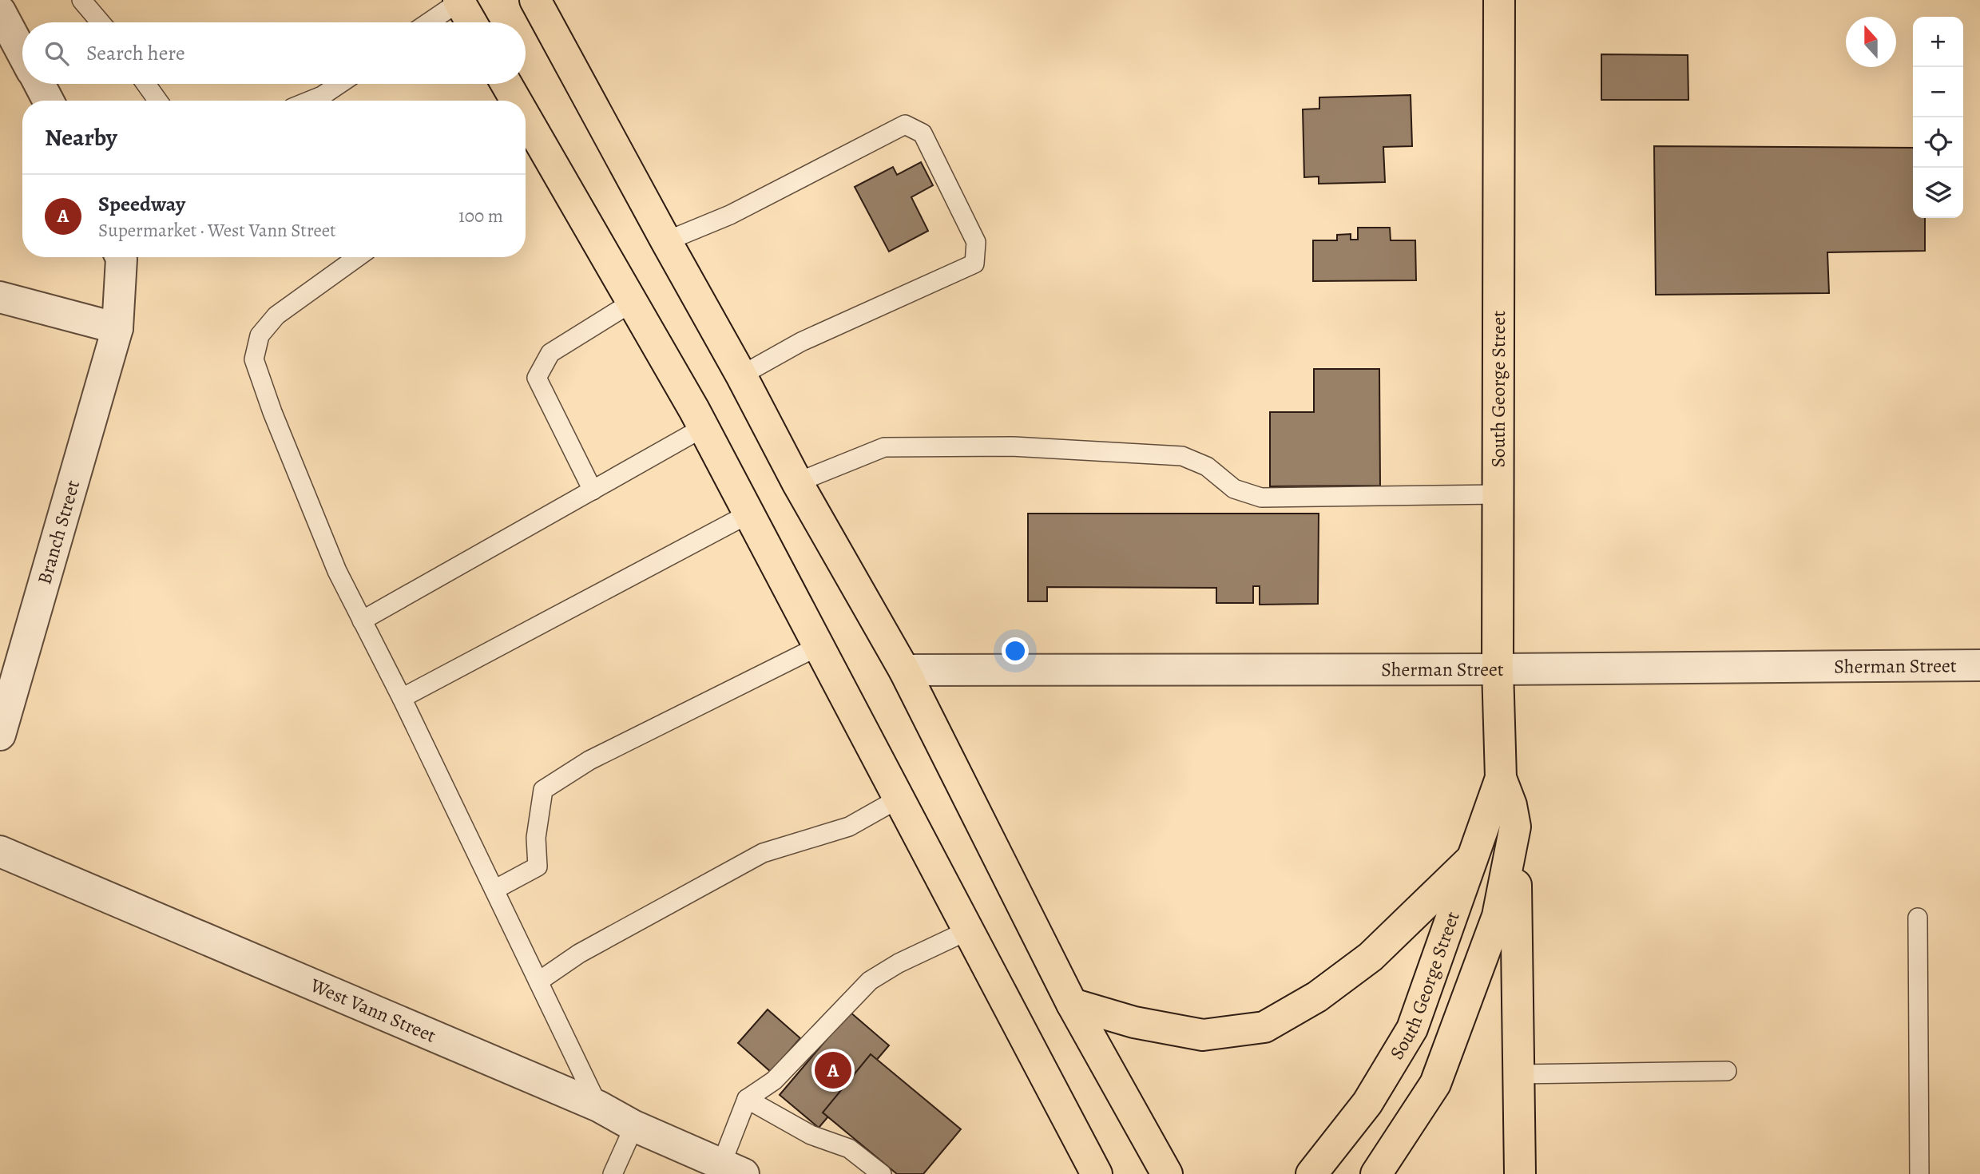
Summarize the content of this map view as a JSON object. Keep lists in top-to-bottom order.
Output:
{
  "streets": {
    "main road": ["South George Street"],
    "street": ["Branch Street", "Sherman Street", "West Vann Street"]
  },
  "crossings": [
    ["South George Street", "Sherman Street"]
  ],
  "north": "top",
  "page": {
    "map_buttons": ["+", "−"],
    "search": "Search here",
    "heading": "Nearby",
    "list": [
      {
        "mark": "A",
        "name": "Speedway",
        "note": "Supermarket · West Vann Street",
        "value": "100 m"
      }
    ],
    "pins": "A"
  }
}
